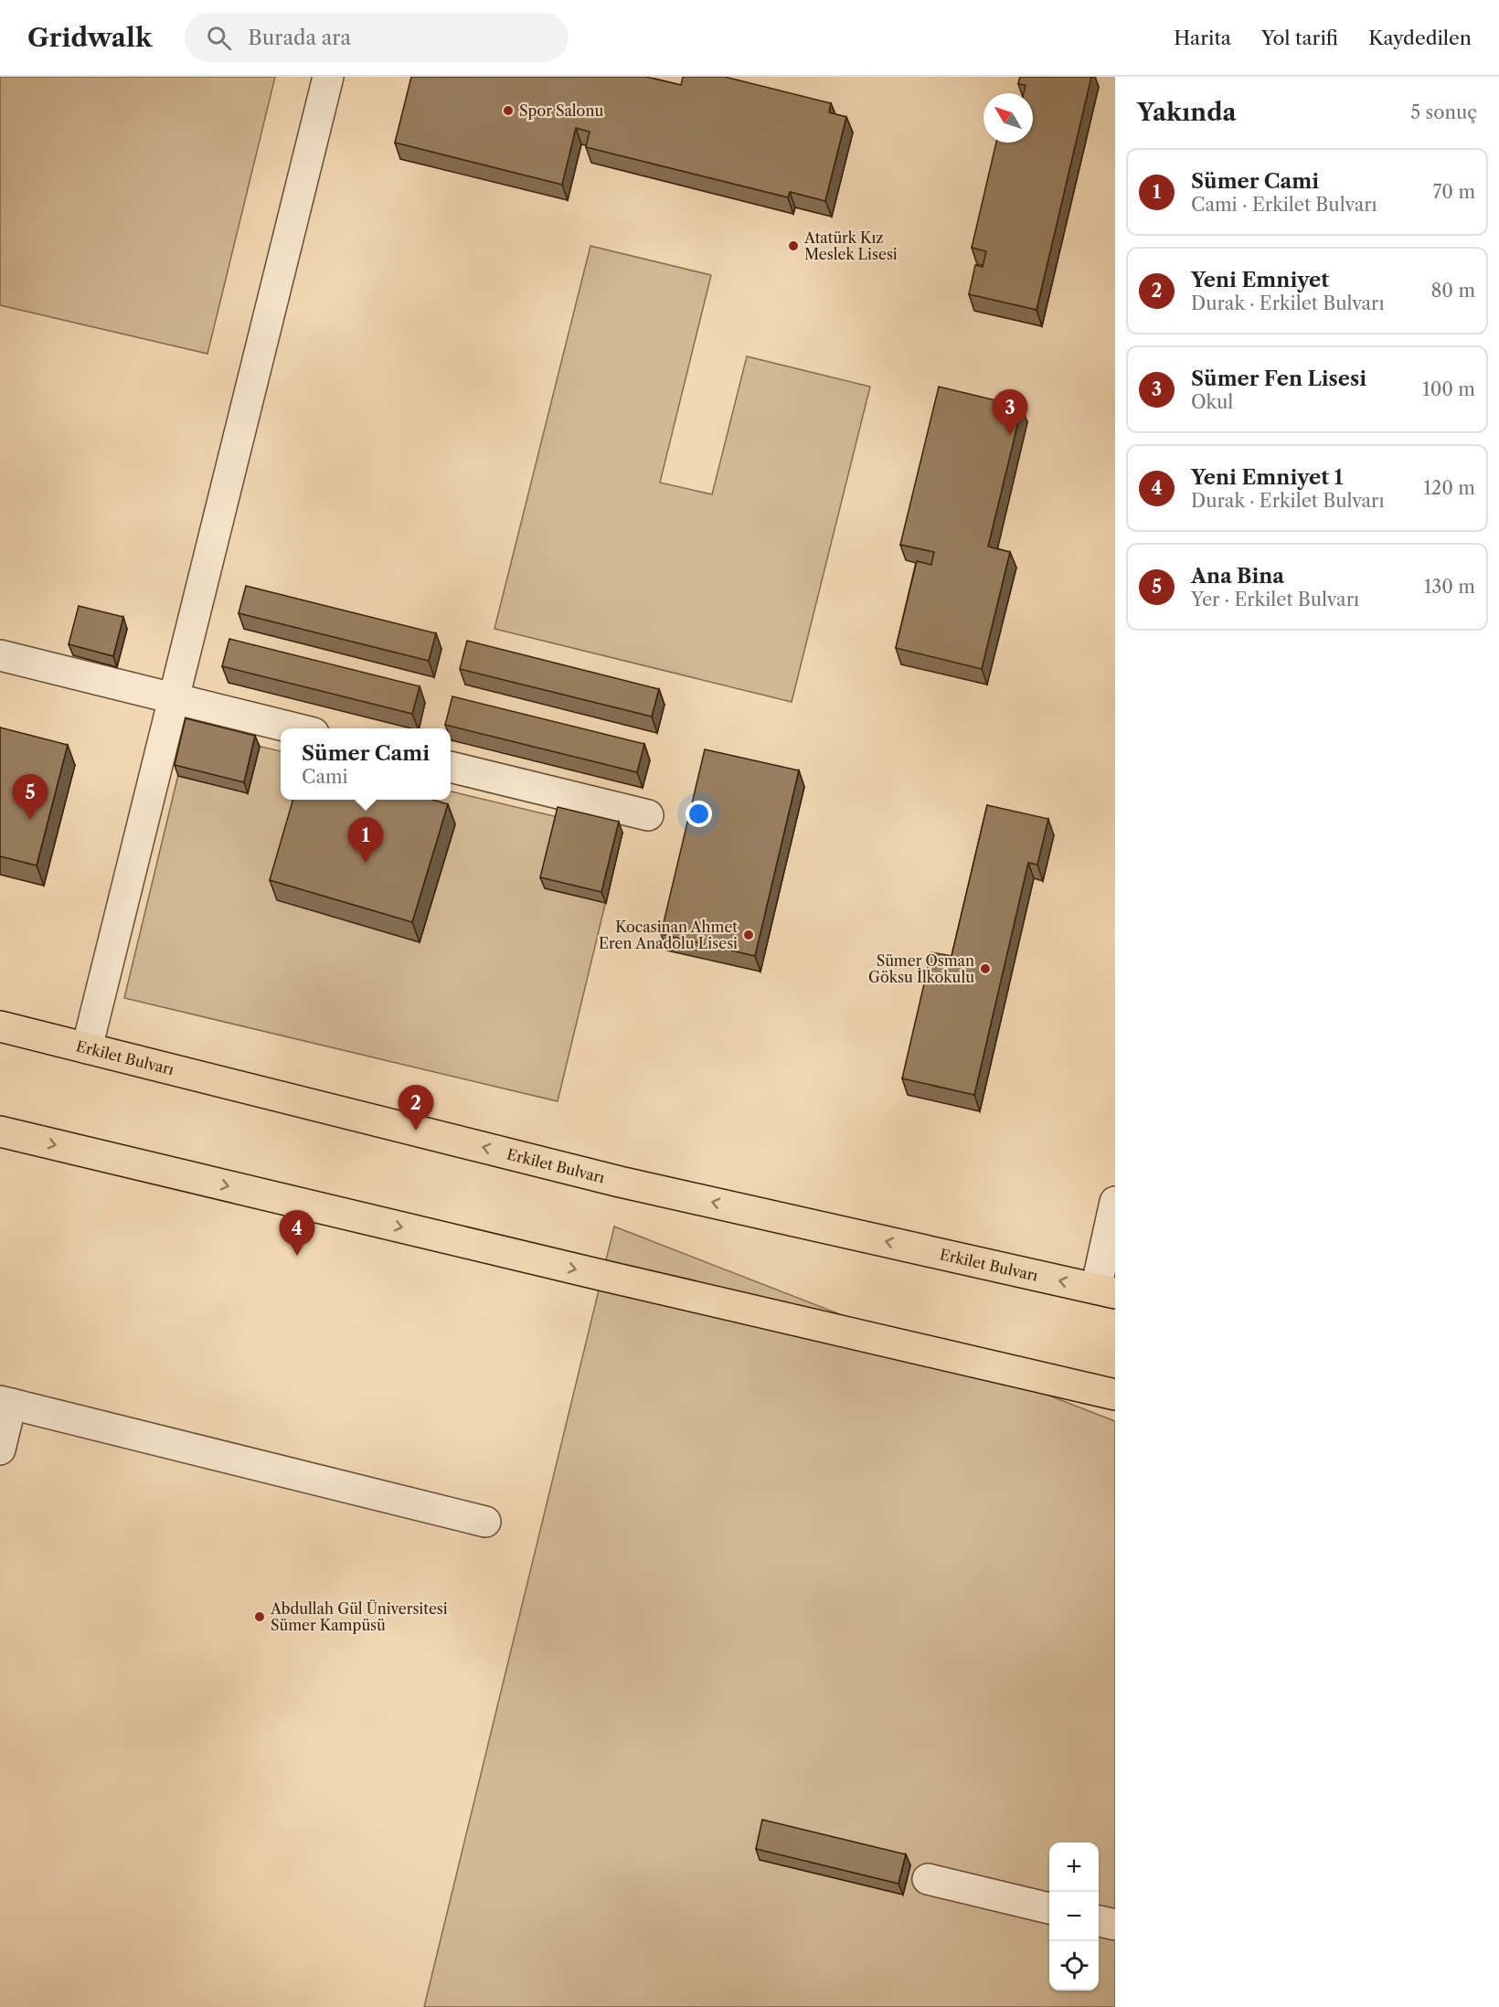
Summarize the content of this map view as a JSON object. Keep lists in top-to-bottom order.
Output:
{
  "streets": {
    "main road": ["Erkilet Bulvarı"]
  },
  "places": [
    "Spor Salonu",
    "Atatürk Kız Meslek Lisesi",
    "Kocasinan Ahmet Eren Anadolu Lisesi",
    "Sümer Osman Göksu İlkokulu",
    "Abdullah Gül Üniversitesi Sümer Kampüsü"
  ],
  "north": "top left",
  "page": {
    "header": "Gridwalk",
    "search": "Burada ara",
    "nav": ["Harita", "Yol tarifi", "Kaydedilen"],
    "heading": ["Yakında", "5 sonuç"],
    "list": [
      {
        "mark": "1",
        "name": "Sümer Cami",
        "note": "Cami · Erkilet Bulvarı",
        "value": "70 m"
      },
      {
        "mark": "2",
        "name": "Yeni Emniyet",
        "note": "Durak · Erkilet Bulvarı",
        "value": "80 m"
      },
      {
        "mark": "3",
        "name": "Sümer Fen Lisesi",
        "note": "Okul",
        "value": "100 m"
      },
      {
        "mark": "4",
        "name": "Yeni Emniyet 1",
        "note": "Durak · Erkilet Bulvarı",
        "value": "120 m"
      },
      {
        "mark": "5",
        "name": "Ana Bina",
        "note": "Yer · Erkilet Bulvarı",
        "value": "130 m"
      }
    ],
    "pins": [
      "3",
      "5",
      "1",
      "2",
      "4"
    ],
    "popup": ["Sümer Cami", "Cami"],
    "map_buttons": ["+", "−"]
  }
}
